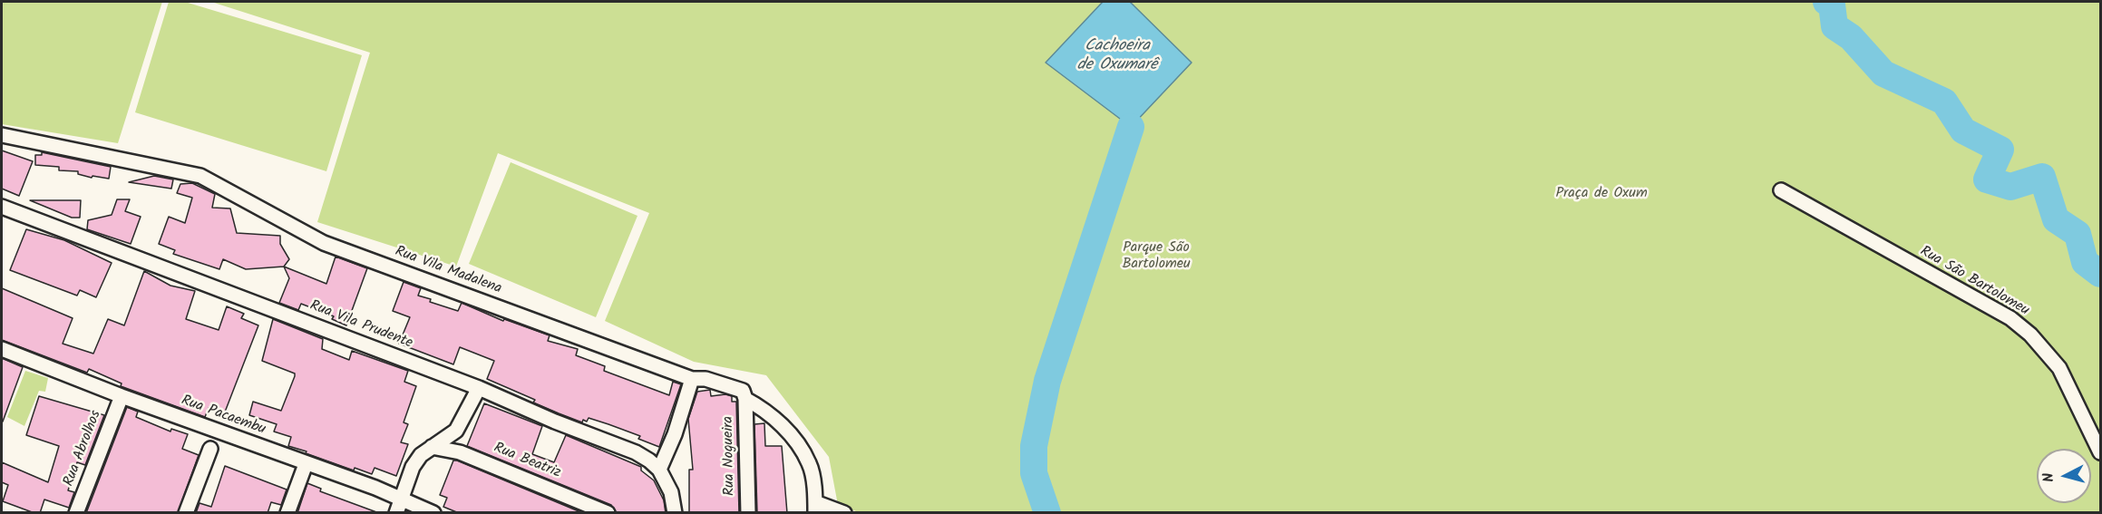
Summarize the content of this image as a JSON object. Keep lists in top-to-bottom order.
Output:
{
  "streets": {
    "street": [
      "Rua Vila Madalena",
      "Rua São Bartolomeu",
      "Rua Vila Prudente",
      "Rua Pacaembu",
      "Rua Abrolhos",
      "Rua Nogueira",
      "Rua Beatriz"
    ]
  },
  "crossings": [
    ["Rua Vila Madalena", "Rua Nogueira"],
    ["Rua Pacaembu", "Rua Abrolhos"]
  ],
  "water": ["Cachoeira de Oxumarê"],
  "parks": ["Praça de Oxum", "Parque São Bartolomeu"],
  "north": "left"
}
